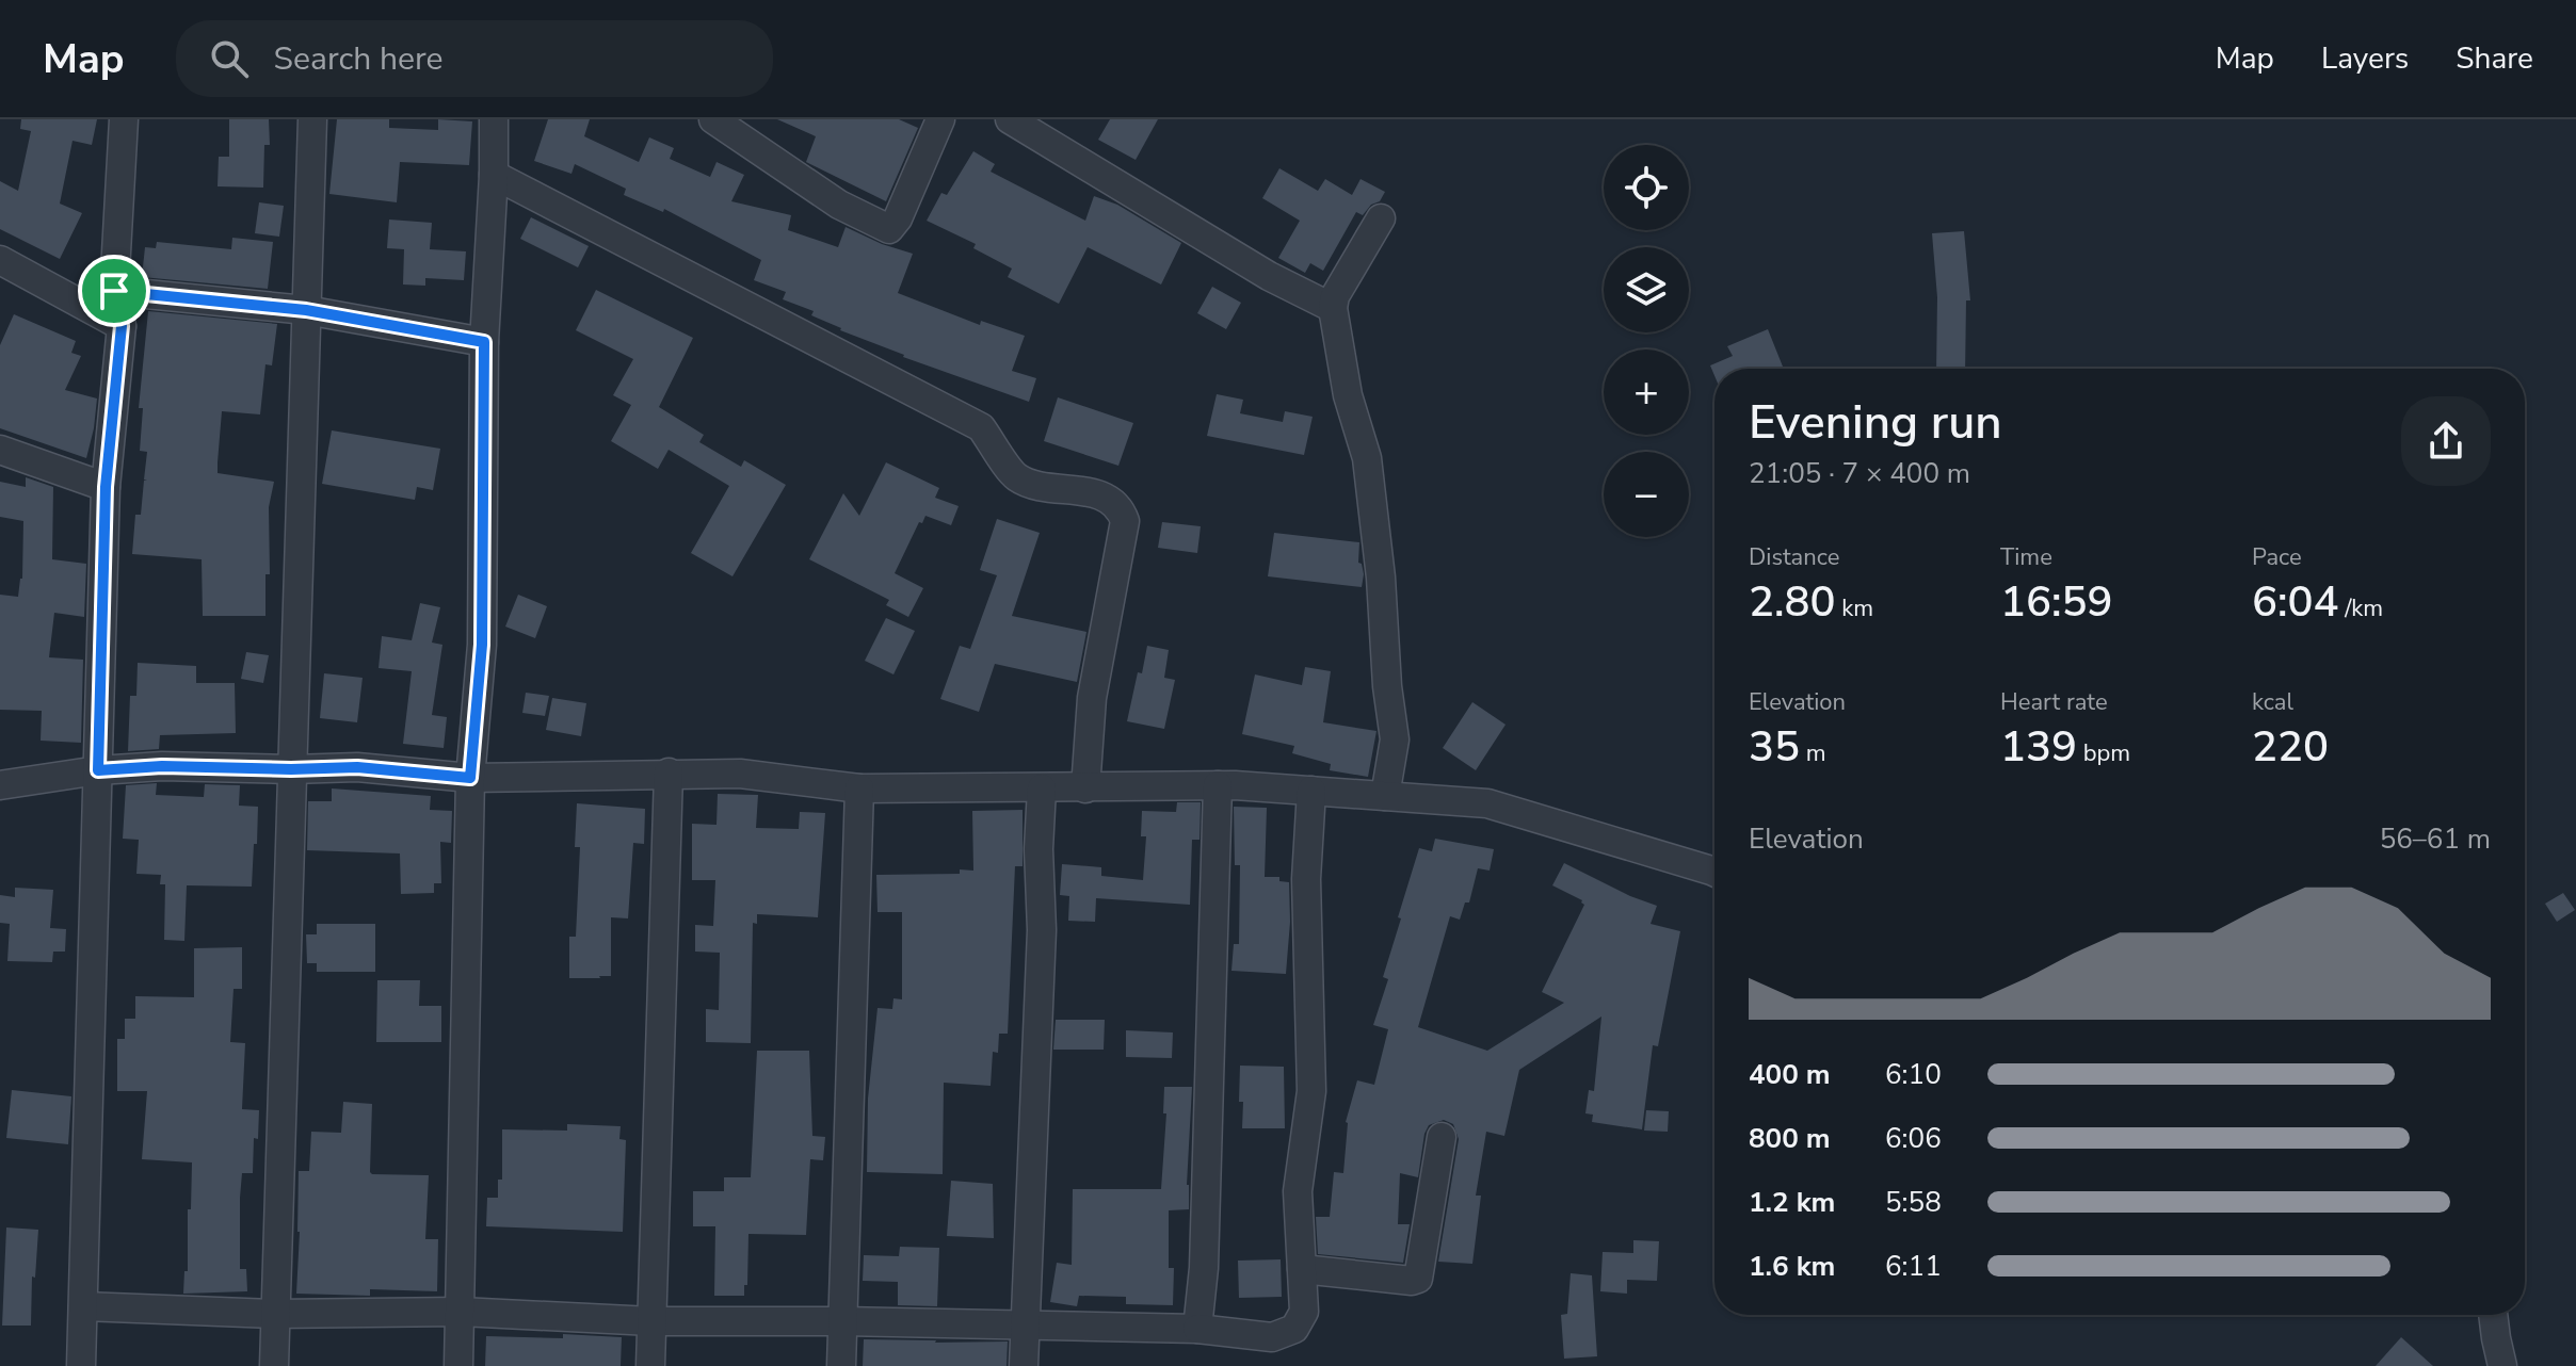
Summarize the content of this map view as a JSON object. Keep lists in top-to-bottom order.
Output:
{
  "page": {
    "header": "Map",
    "search": "Search here",
    "nav": ["Map", "Layers", "Share"],
    "map_buttons": ["+", "−"],
    "heading": ["Evening run", "21:05 · 7 × 400 m"],
    "stats": [
      ["Distance", "2.80 km"],
      ["Time", "16:59"],
      ["Pace", "6:04 /km"],
      ["Elevation", "35 m"],
      ["Heart rate", "139 bpm"],
      ["kcal", "220"]
    ],
    "chart": ["Elevation", "56–61 m"],
    "list": [
      {
        "name": "400 m",
        "note": "6:10"
      },
      {
        "name": "800 m",
        "note": "6:06"
      },
      {
        "name": "1.2 km",
        "note": "5:58"
      },
      {
        "name": "1.6 km",
        "note": "6:11"
      }
    ]
  }
}
